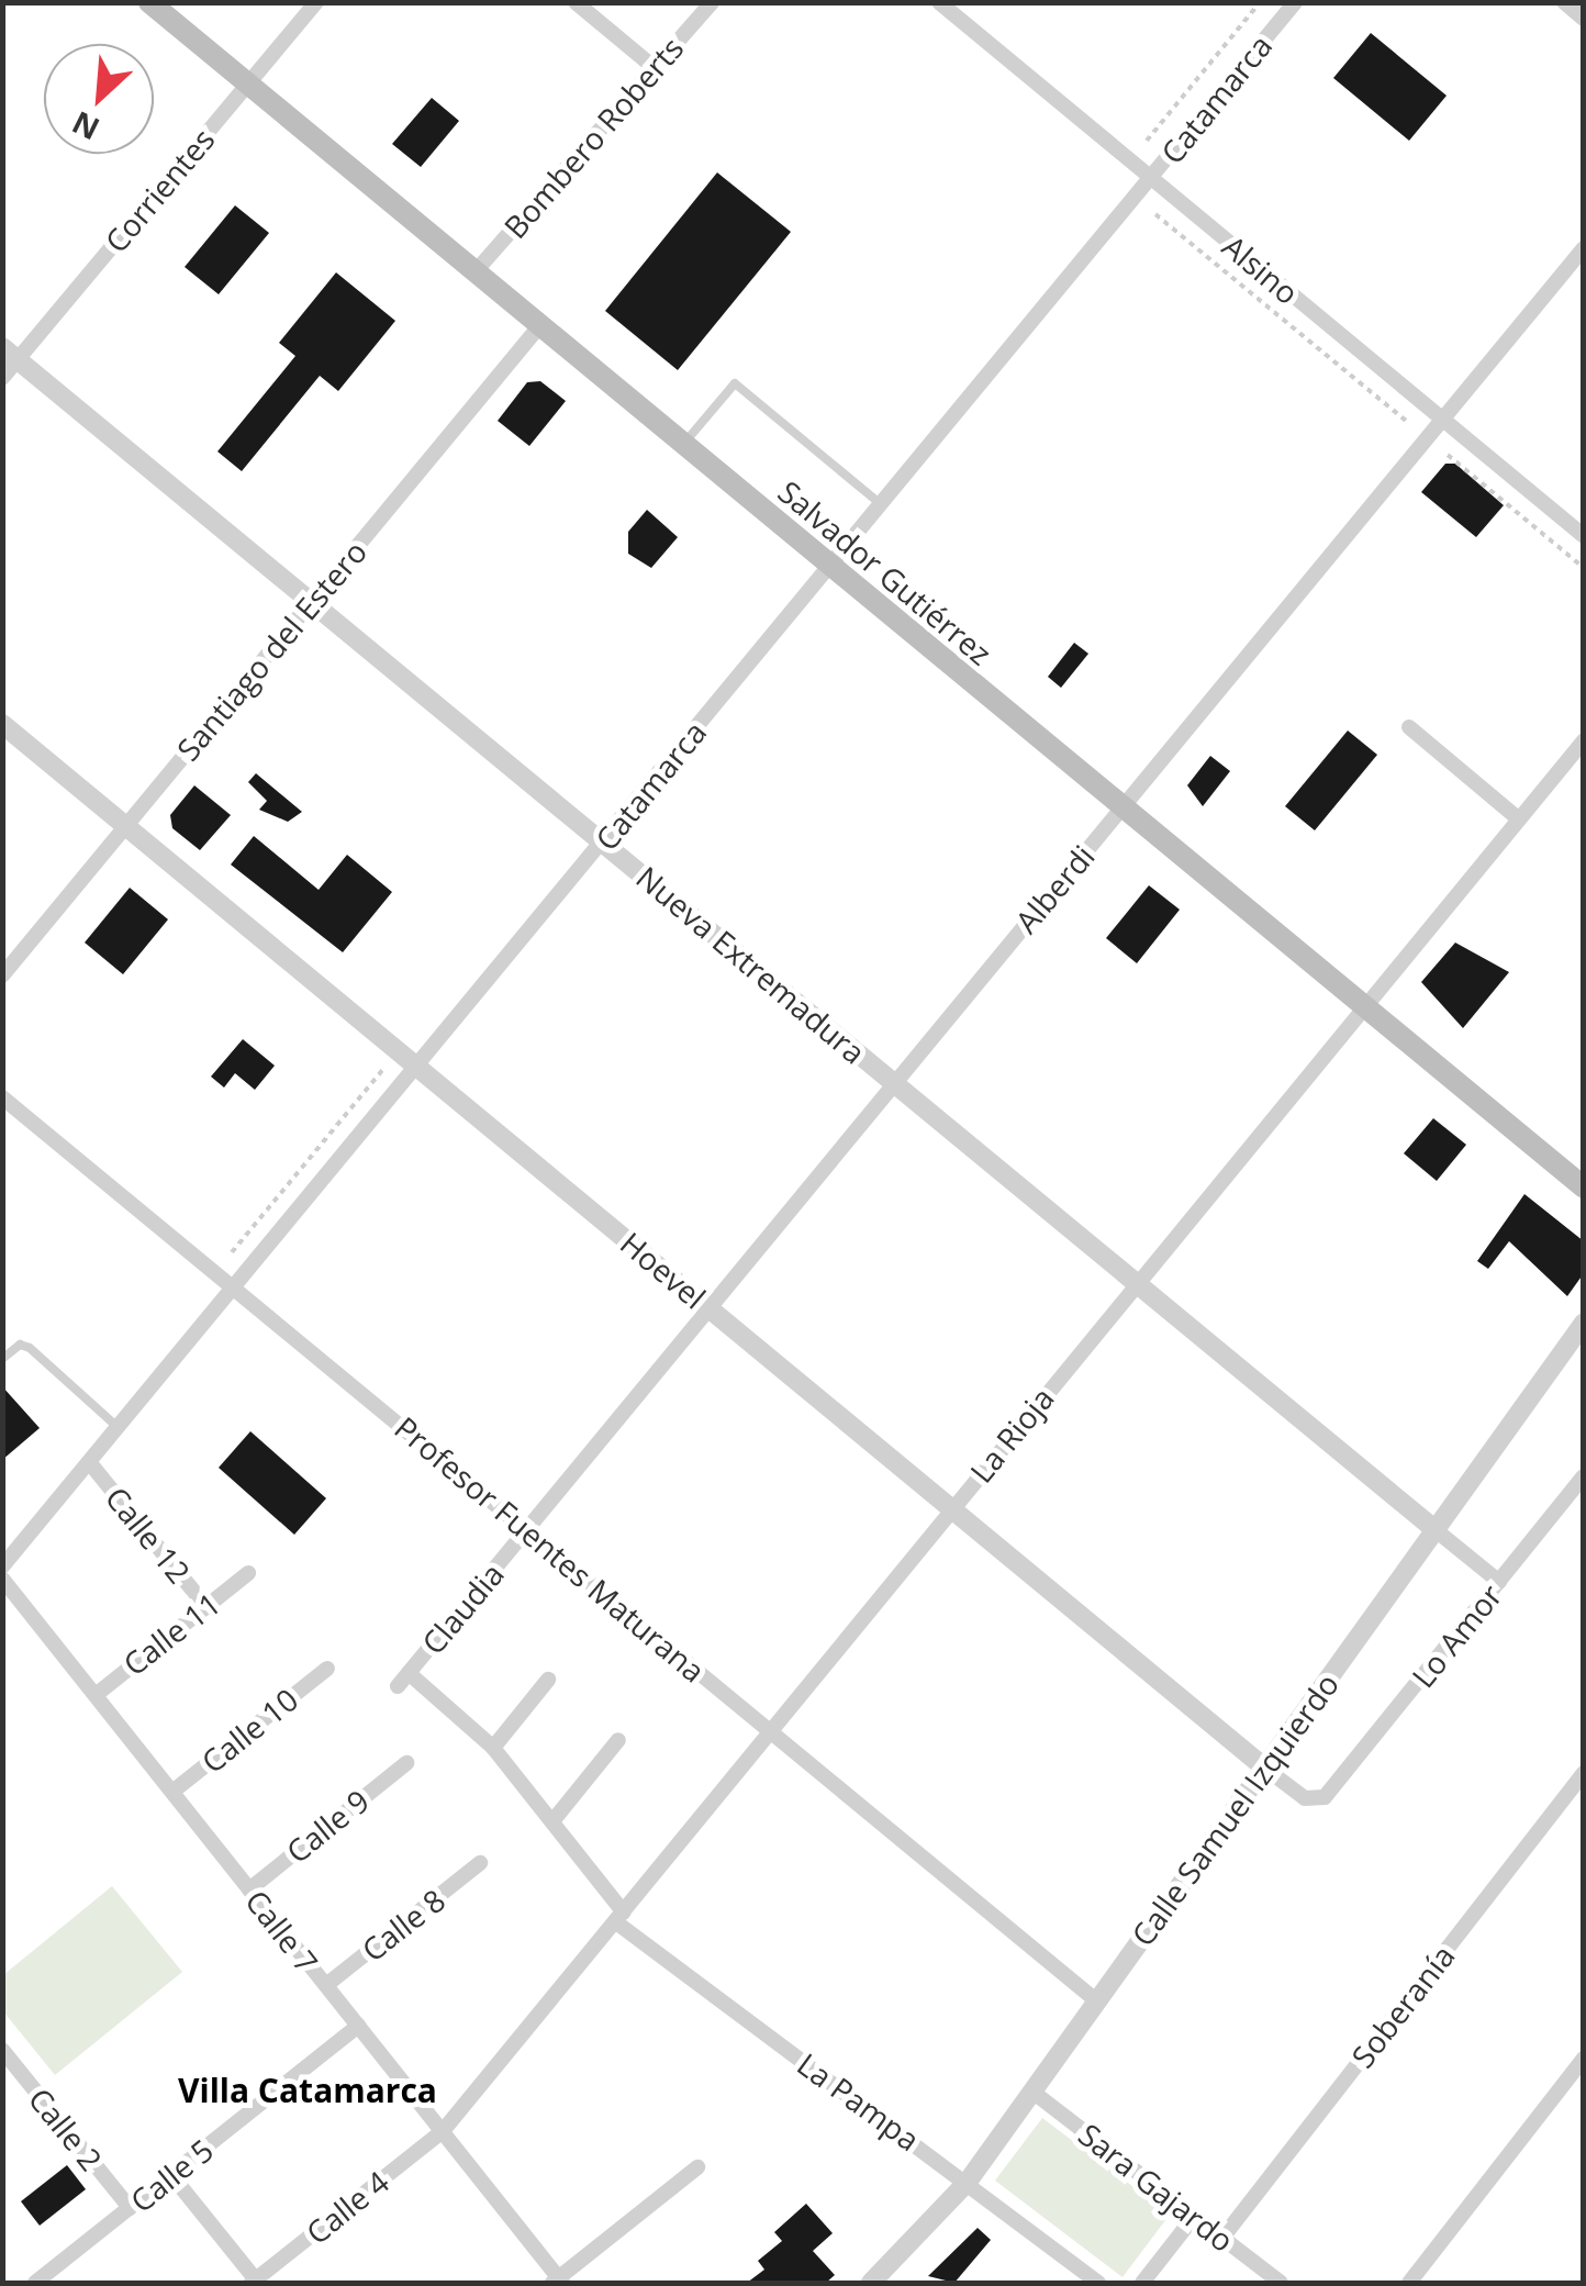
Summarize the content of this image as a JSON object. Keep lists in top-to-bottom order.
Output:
{
  "streets": {
    "main road": ["Salvador Gutiérrez"],
    "street": [
      "Catamarca",
      "Bombero Roberts",
      "Corrientes",
      "Alsino",
      "Santiago del Estero",
      "Alberdi",
      "Nueva Extremadura",
      "Hoevel",
      "La Rioja",
      "Calle 12",
      "Profesor Fuentes Maturana",
      "Claudia",
      "Calle 11",
      "Lo Amor",
      "Calle 10",
      "Calle Samuel Izquierdo",
      "Calle 9",
      "Calle 8",
      "Calle 7",
      "Soberanía",
      "La Pampa",
      "Calle 2",
      "Calle 5",
      "Sara Gajardo",
      "Calle 4"
    ]
  },
  "crossings": [
    ["Catamarca", "Alsino"],
    ["Catamarca", "Salvador Gutiérrez"],
    ["Catamarca", "Nueva Extremadura"],
    ["Catamarca", "Hoevel"],
    ["Catamarca", "Calle 12"],
    ["Catamarca", "Profesor Fuentes Maturana"],
    ["Bombero Roberts", "Salvador Gutiérrez"],
    ["Corrientes", "Salvador Gutiérrez"],
    ["Corrientes", "Nueva Extremadura"],
    ["Alsino", "Alberdi"],
    ["Salvador Gutiérrez", "Santiago del Estero"],
    ["Salvador Gutiérrez", "Alberdi"],
    ["Salvador Gutiérrez", "La Rioja"],
    ["Santiago del Estero", "Nueva Extremadura"],
    ["Santiago del Estero", "Hoevel"],
    ["Alberdi", "Nueva Extremadura"],
    ["Alberdi", "Hoevel"],
    ["Alberdi", "Profesor Fuentes Maturana"],
    ["Alberdi", "Claudia"],
    ["Nueva Extremadura", "La Rioja"],
    ["Nueva Extremadura", "Lo Amor"],
    ["Nueva Extremadura", "Calle Samuel Izquierdo"],
    ["Hoevel", "La Rioja"],
    ["Hoevel", "Lo Amor"],
    ["Hoevel", "Calle Samuel Izquierdo"],
    ["La Rioja", "Profesor Fuentes Maturana"],
    ["La Rioja", "Calle 7"],
    ["La Rioja", "La Pampa"],
    ["La Rioja", "Calle 4"],
    ["Calle 12", "Calle 11"],
    ["Profesor Fuentes Maturana", "Claudia"],
    ["Profesor Fuentes Maturana", "Calle Samuel Izquierdo"],
    ["Claudia", "La Pampa"],
    ["Calle 11", "Calle 7"],
    ["Calle 10", "Calle 7"],
    ["Calle Samuel Izquierdo", "La Pampa"],
    ["Calle Samuel Izquierdo", "Sara Gajardo"],
    ["Calle 9", "Calle 7"],
    ["Calle 8", "Calle 7"],
    ["Calle 7", "Calle 5"],
    ["Calle 7", "Calle 4"],
    ["Soberanía", "Sara Gajardo"],
    ["Calle 2", "Calle 5"]
  ],
  "districts": ["Villa Catamarca"],
  "north": "bottom left"
}
